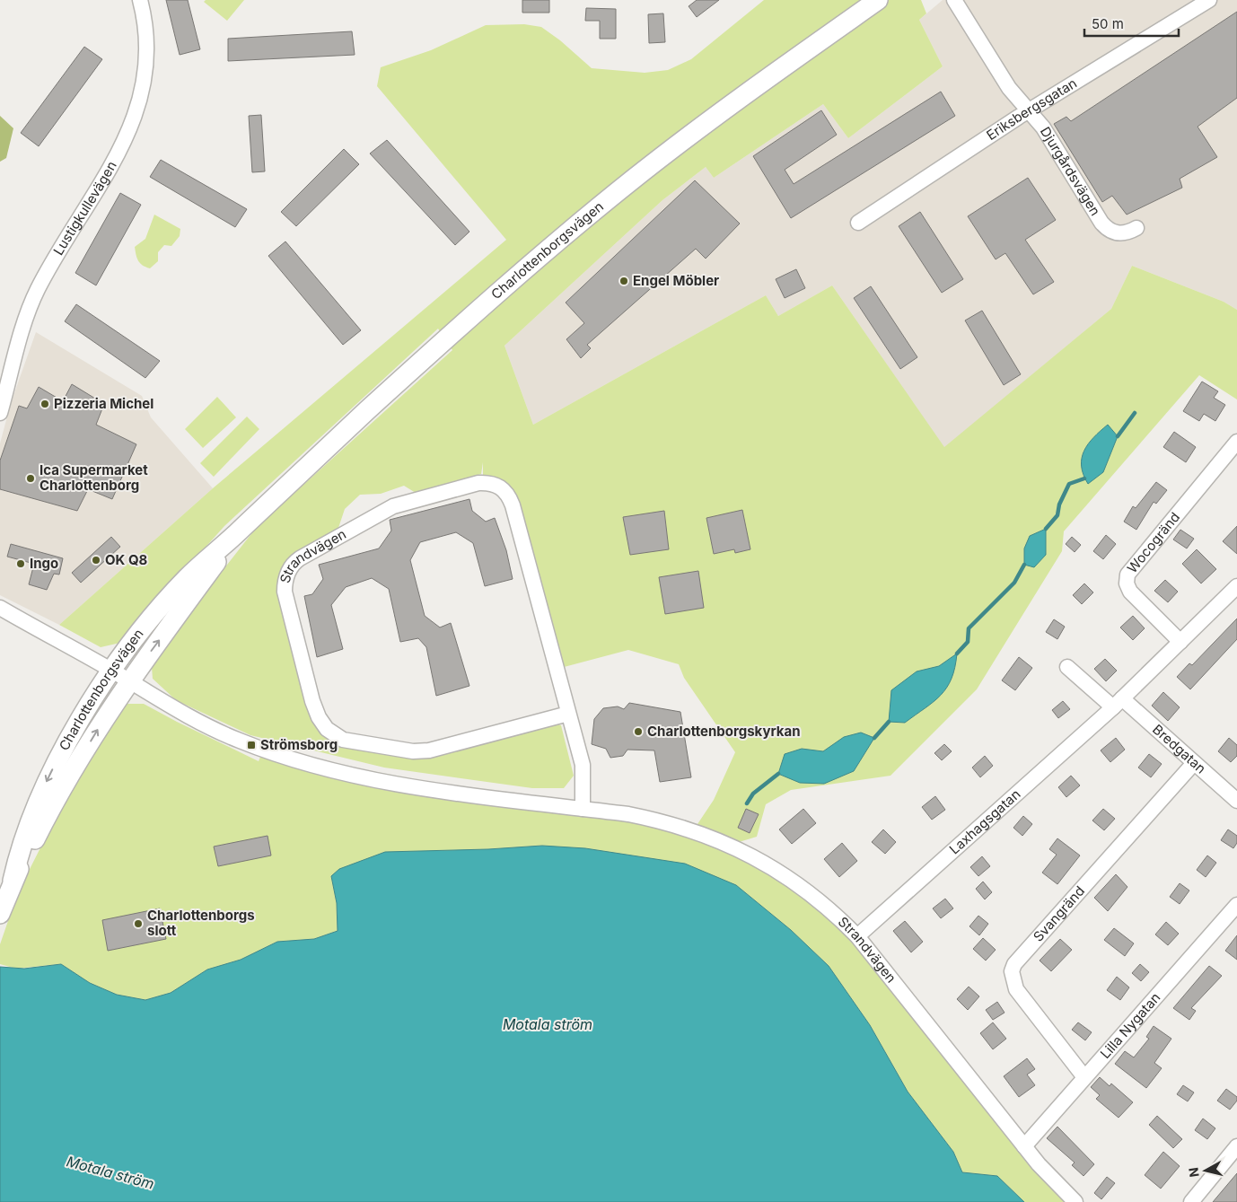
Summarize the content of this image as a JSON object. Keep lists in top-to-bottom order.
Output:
{
  "streets": {
    "main road": ["Charlottenborgsvägen"],
    "street": [
      "Eriksbergsgatan",
      "Djurgårdsvägen",
      "Lustigkullevägen",
      "Wocogränd",
      "Strandvägen",
      "Bredgatan",
      "Laxhagsgatan",
      "Svangränd",
      "Lilla Nygatan"
    ]
  },
  "crossings": [
    ["Eriksbergsgatan", "Djurgårdsvägen"],
    ["Charlottenborgsvägen", "Strandvägen"],
    ["Wocogränd", "Laxhagsgatan"],
    ["Strandvägen", "Laxhagsgatan"],
    ["Strandvägen", "Lilla Nygatan"],
    ["Bredgatan", "Laxhagsgatan"],
    ["Bredgatan", "Svangränd"],
    ["Svangränd", "Lilla Nygatan"]
  ],
  "water": ["Motala ström"],
  "places": {
    "other": [
      "Engel Möbler",
      "Pizzeria Michel",
      "Ica Supermarket Charlottenborg",
      "OK Q8",
      "Ingo",
      "Charlottenborgskyrkan",
      "Charlottenborgs slott"
    ],
    "transit": ["Strömsborg"]
  },
  "scale_bar": "50 m",
  "north": "left"
}
